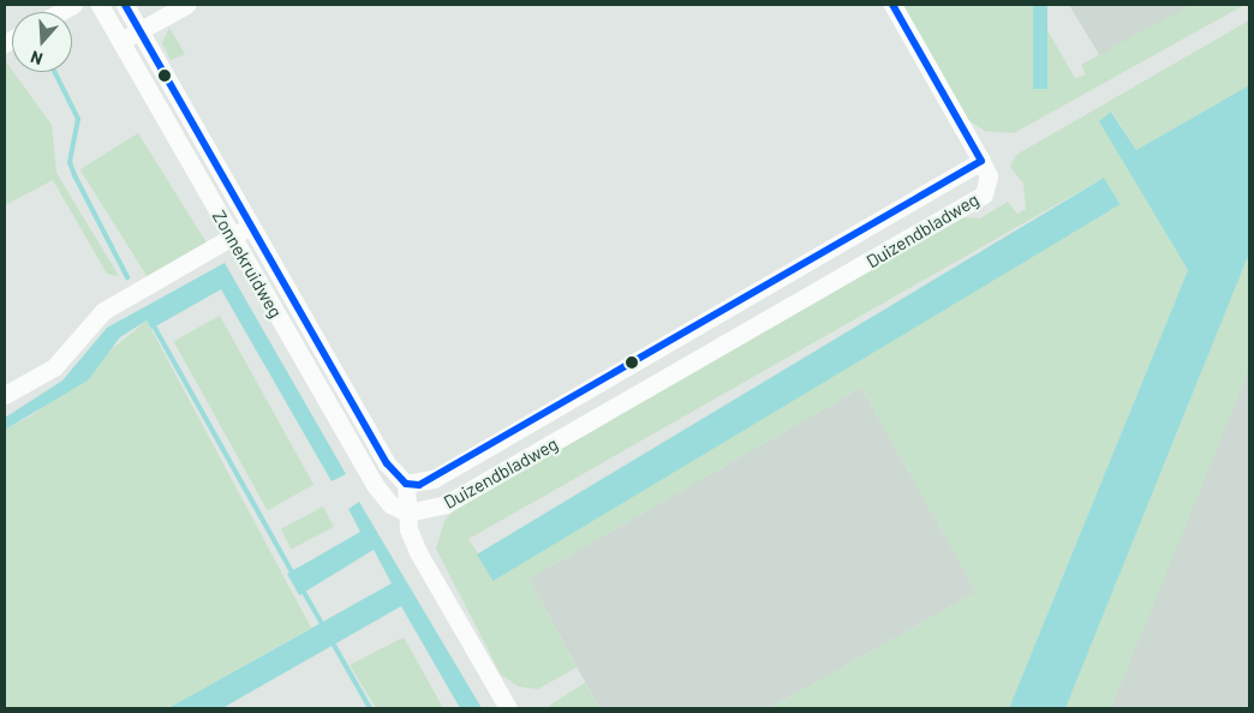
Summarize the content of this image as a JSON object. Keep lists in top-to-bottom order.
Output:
{
  "streets": {
    "street": ["Duizendbladweg", "Zonnekruidweg"]
  },
  "crossings": [
    ["Duizendbladweg", "Zonnekruidweg"]
  ],
  "north": "bottom"
}
